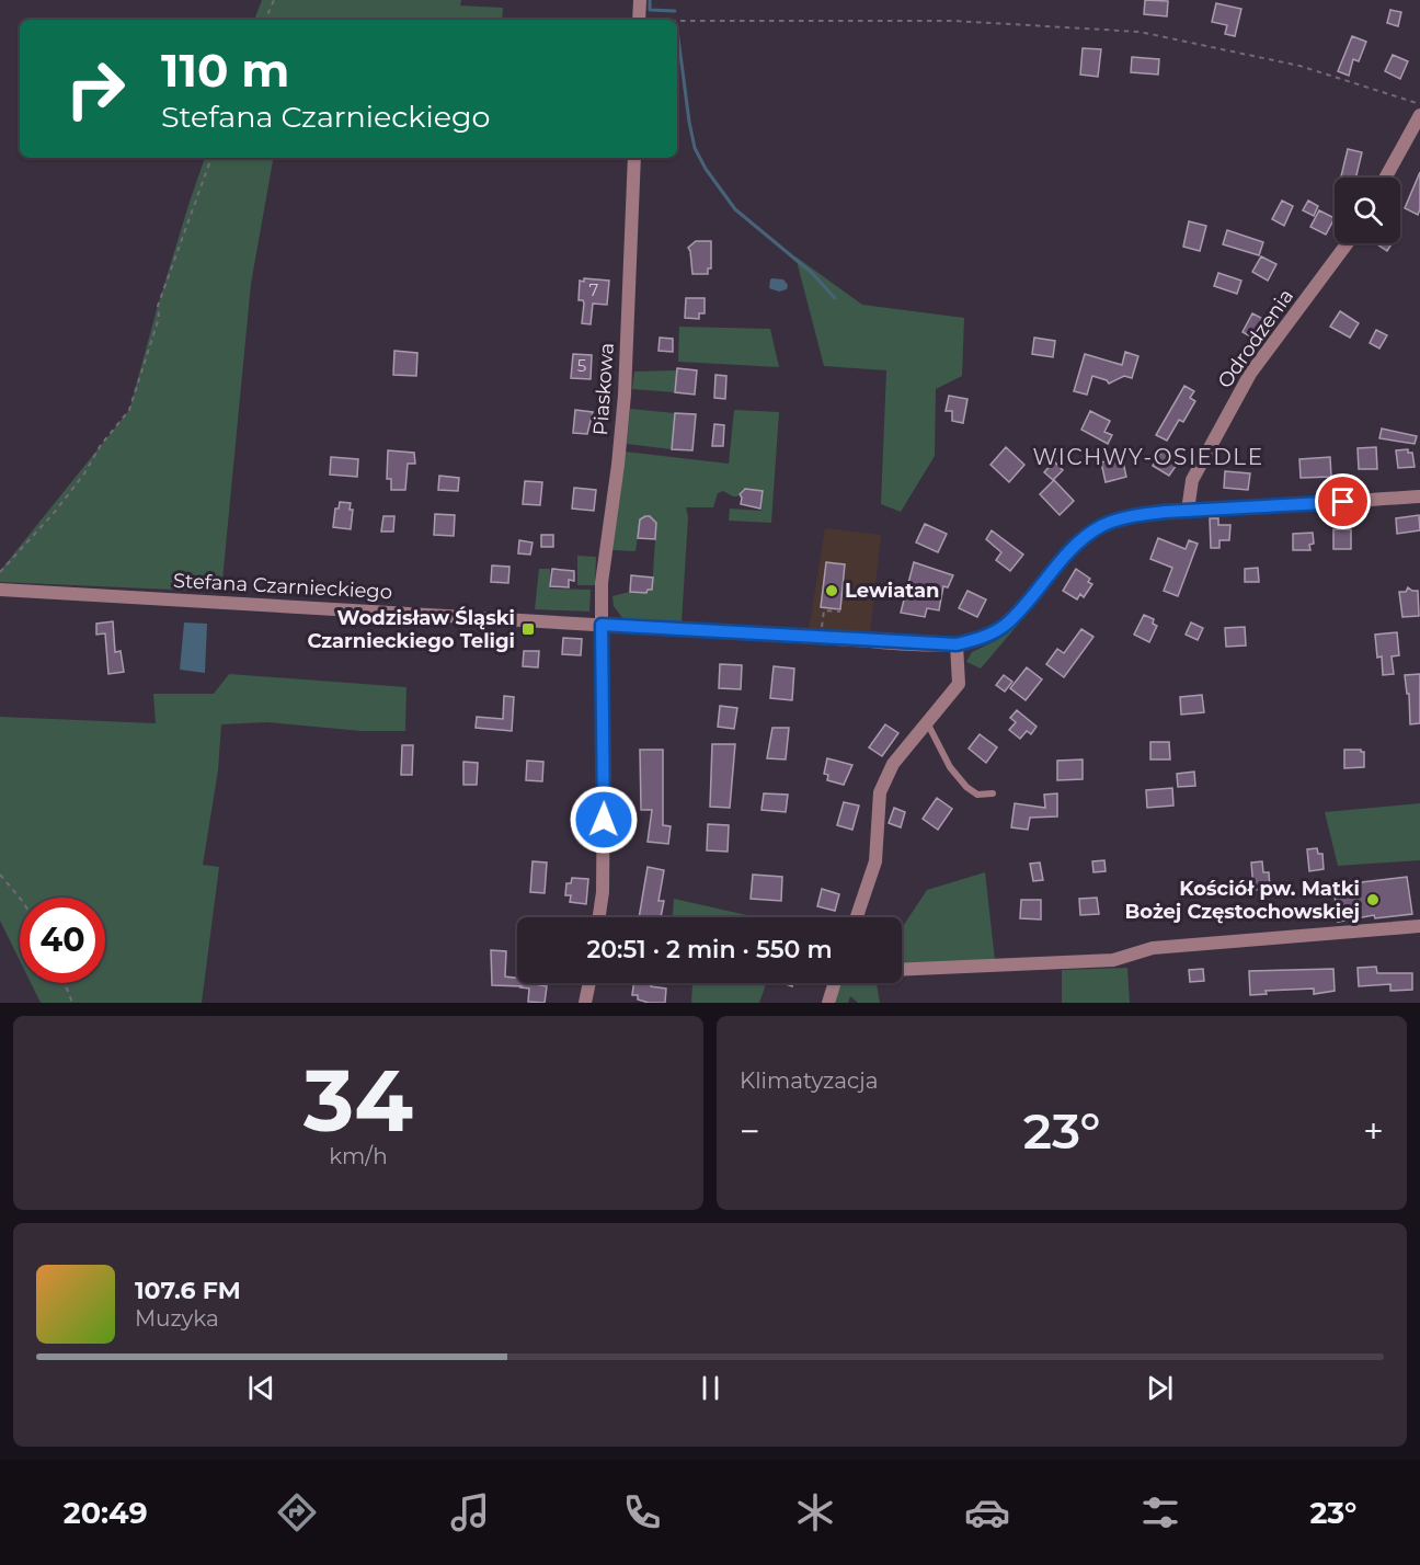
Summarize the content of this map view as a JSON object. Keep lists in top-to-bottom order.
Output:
{
  "streets": {
    "street": ["Odrodzenia", "Piaskowa", "Stefana Czarnieckiego"]
  },
  "crossings": [
    ["Odrodzenia", "Stefana Czarnieckiego"],
    ["Piaskowa", "Stefana Czarnieckiego"]
  ],
  "districts": ["WICHWY-OSIEDLE"],
  "places": {
    "other": ["Lewiatan", "Kościół pw. Matki Bożej Częstochowskiej"],
    "transit": ["Wodzisław Śląski Czarnieckiego Teligi"]
  },
  "house_numbers": ["7", "5"],
  "page": {
    "turn": ["110 m", "Stefana Czarnieckiego"],
    "limit": "40",
    "trip": "20:51 · 2 min · 550 m",
    "tile": [
      ["34", "km/h"],
      "Klimatyzacja"
    ],
    "heat": ["−", "23°", "+"],
    "song": ["107.6 FM", "Muzyka"],
    "tabs": ["20:49", "23°"]
  }
}
